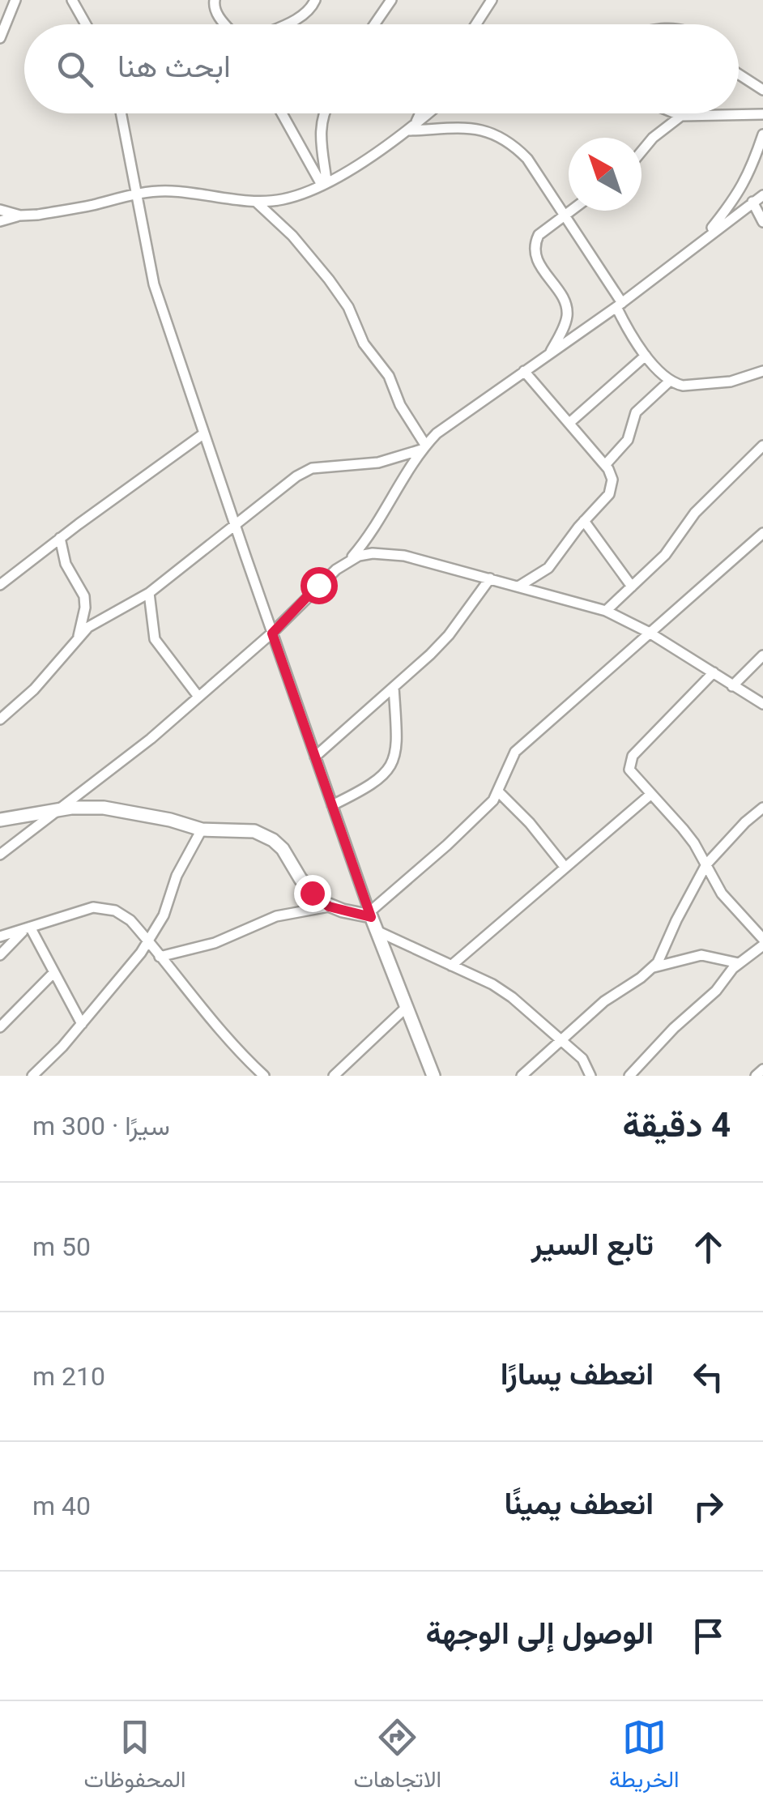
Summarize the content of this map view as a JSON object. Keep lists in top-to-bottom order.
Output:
{
  "north": "top left",
  "page": {
    "search": "ابحث هنا",
    "heading": ["4 دقيقة", "سيرًا · 300 m"],
    "list": [
      ["تابع السير", "50 m"],
      ["انعطف يسارًا", "210 m"],
      ["انعطف يمينًا", "40 m"],
      "الوصول إلى الوجهة"
    ],
    "nav": ["الخريطة", "الاتجاهات", "المحفوظات"]
  }
}
